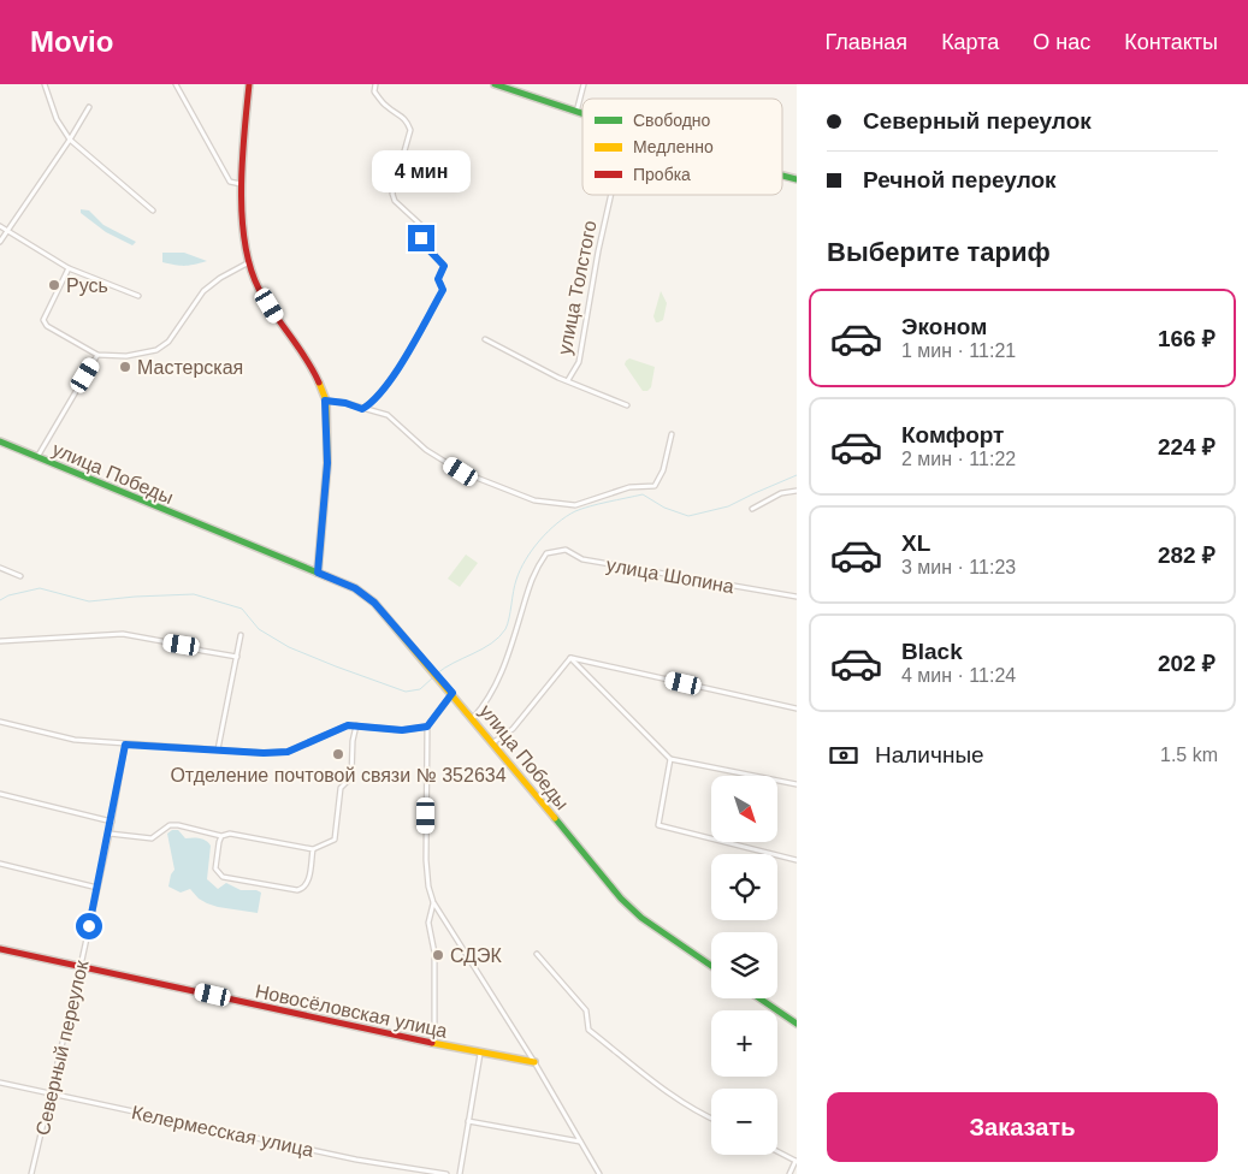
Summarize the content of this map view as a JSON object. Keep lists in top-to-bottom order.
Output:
{
  "streets": {
    "street": [
      "улица Толстого",
      "улица Победы",
      "улица Шопина",
      "Новосёловская улица",
      "Северный переулок",
      "Келермесская улица"
    ]
  },
  "crossings": [
    ["улица Победы", "улица Шопина"],
    ["Новосёловская улица", "Северный переулок"],
    ["Северный переулок", "Келермесская улица"]
  ],
  "places": [
    "Русь",
    "Мастерская",
    "Отделение почтовой связи № 352634",
    "СДЭК"
  ],
  "legend": ["Свободно", "Медленно", "Пробка"],
  "north": "bottom right",
  "page": {
    "header": "Movio",
    "nav": [
      "Главная",
      "Карта",
      "О нас",
      "Контакты"
    ],
    "banner": ["Северный переулок", "Речной переулок"],
    "bubble": "4 мин",
    "heading": "Выберите тариф",
    "list": [
      {
        "name": "Эконом",
        "note": "1 мин · 11:21",
        "value": "166 ₽"
      },
      {
        "name": "Комфорт",
        "note": "2 мин · 11:22",
        "value": "224 ₽"
      },
      {
        "name": "XL",
        "note": "3 мин · 11:23",
        "value": "282 ₽"
      },
      {
        "name": "Black",
        "note": "4 мин · 11:24",
        "value": "202 ₽"
      }
    ],
    "pay": ["Наличные", "1.5 km"],
    "map_buttons": ["+", "−"],
    "buttons": "Заказать"
  }
}
